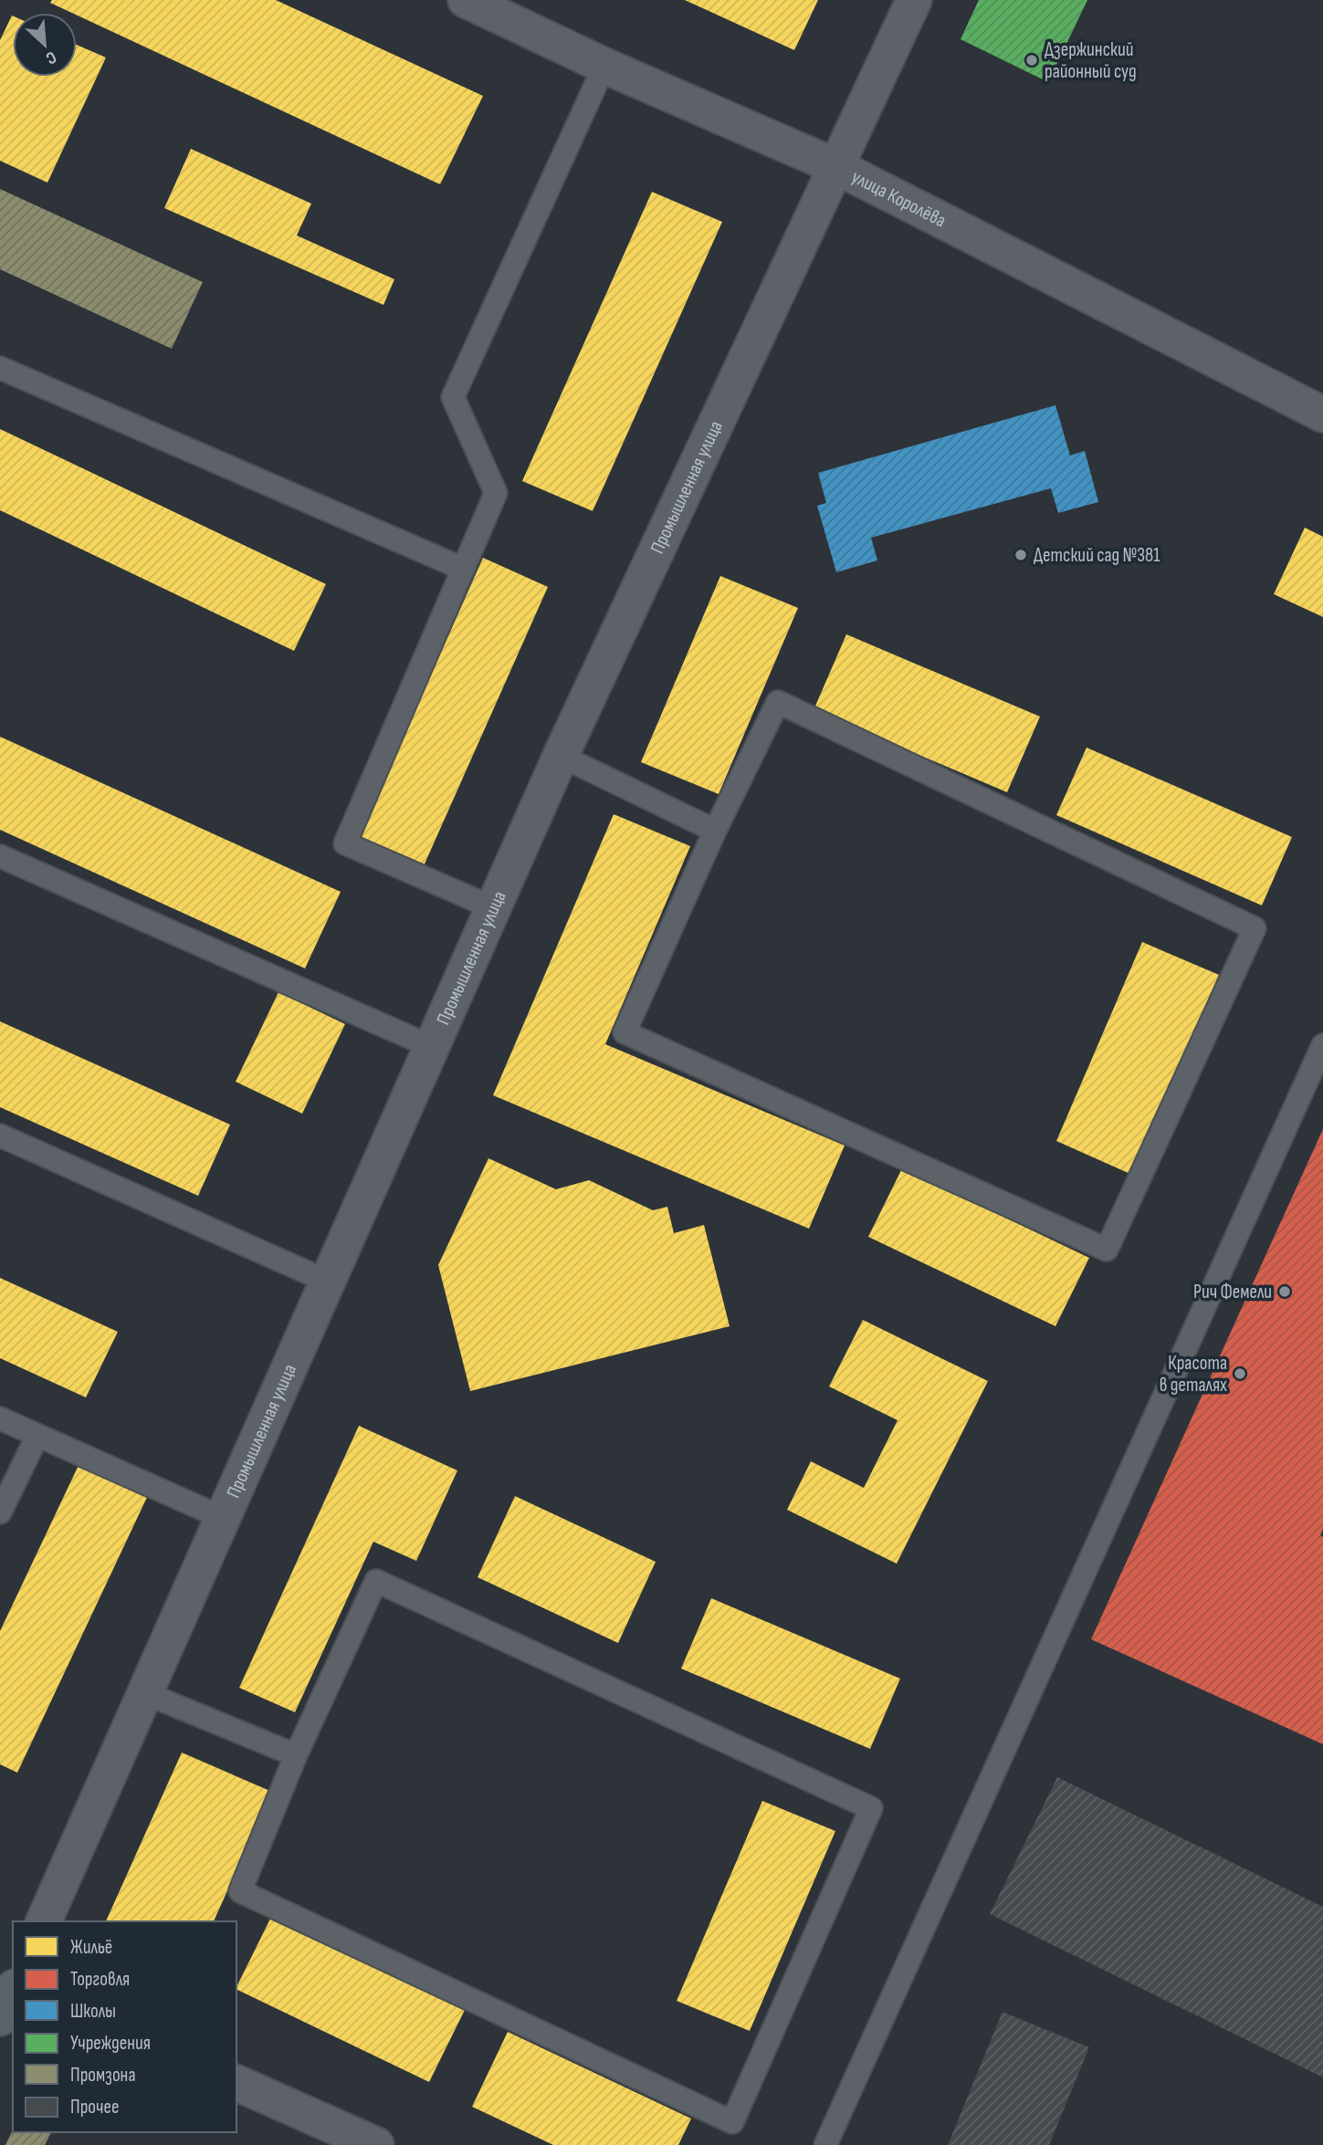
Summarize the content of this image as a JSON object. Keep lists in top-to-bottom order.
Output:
{
  "streets": {
    "street": ["улица Королёва", "Промышленная улица"]
  },
  "crossings": [
    ["улица Королёва", "Промышленная улица"]
  ],
  "places": [
    "Дзержинский районный суд",
    "Детский сад №381",
    "Рич Фемели",
    "Красота в деталях"
  ],
  "legend": [
    "Жильё",
    "Торговля",
    "Школы",
    "Учреждения",
    "Промзона",
    "Прочее"
  ],
  "north": "bottom right"
}
